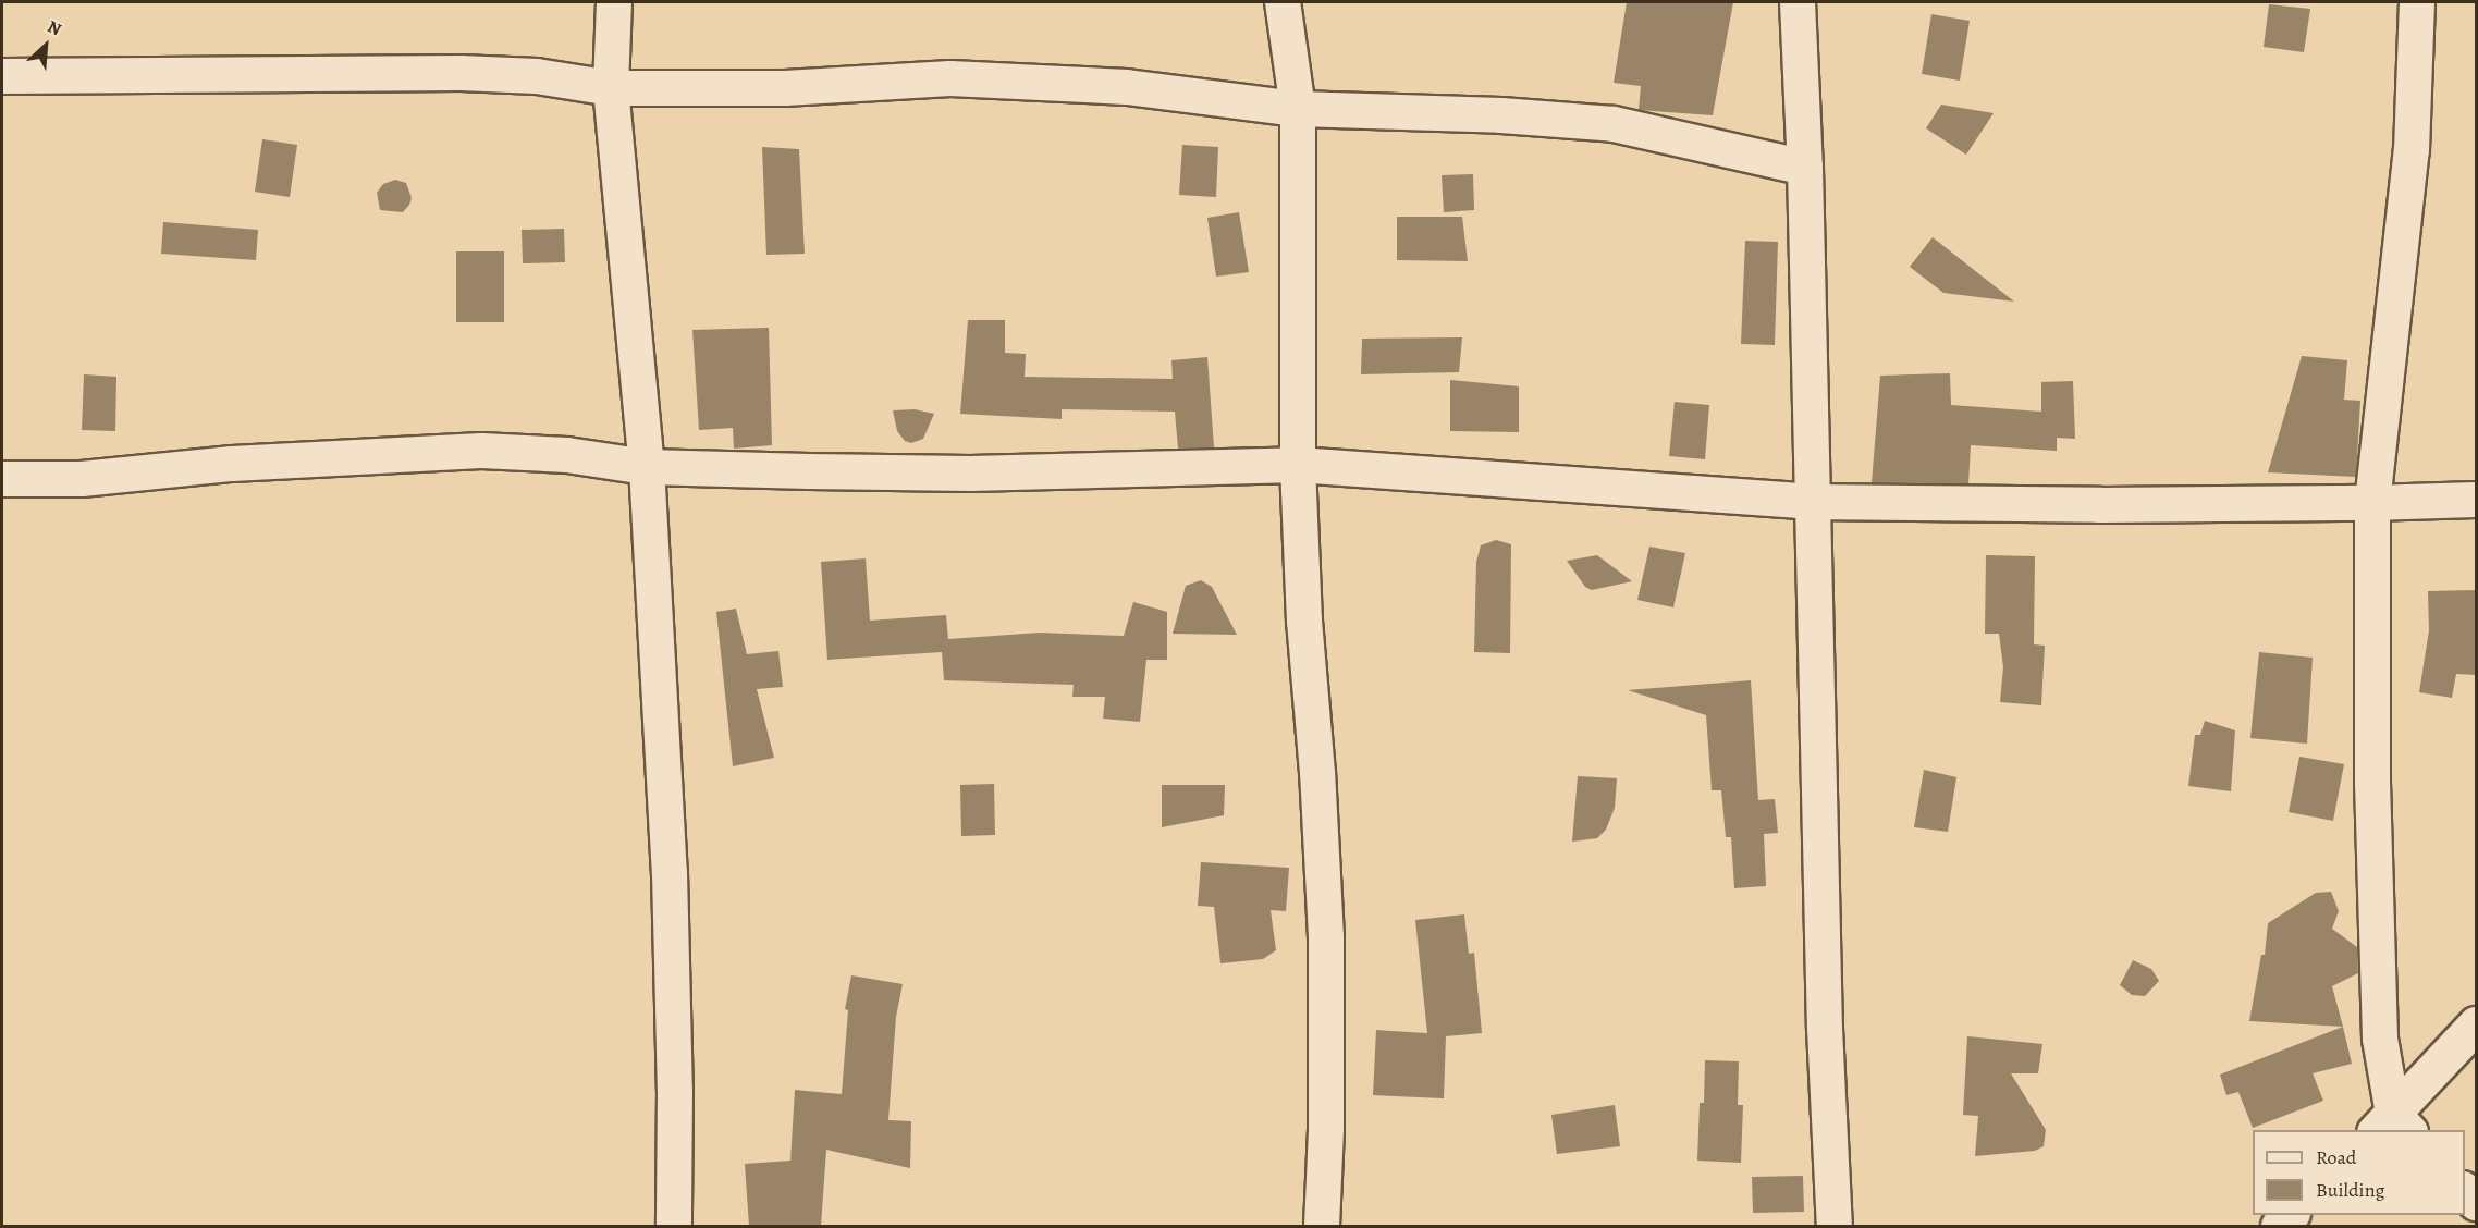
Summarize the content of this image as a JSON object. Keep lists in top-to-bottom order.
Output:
{
  "legend": ["Road", "Building"],
  "north": "top right"
}
